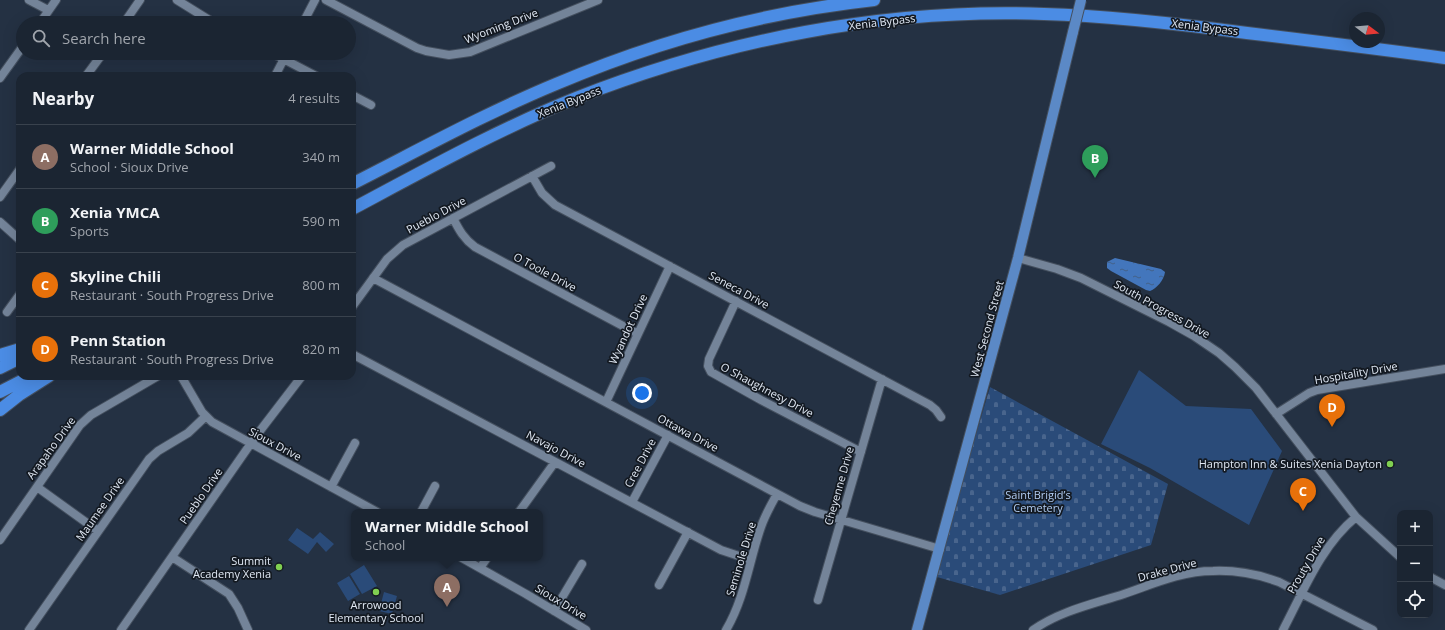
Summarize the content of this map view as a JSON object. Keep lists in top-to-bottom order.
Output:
{
  "streets": {
    "highway": ["Xenia Bypass"],
    "main road": ["West Second Street"],
    "street": [
      "Wyoming Drive",
      "Pueblo Drive",
      "O Toole Drive",
      "Seneca Drive",
      "South Progress Drive",
      "Wyandot Drive",
      "Hospitality Drive",
      "O Shaughnesy Drive",
      "Ottawa Drive",
      "Sioux Drive",
      "Arapaho Drive",
      "Navajo Drive",
      "Cree Drive",
      "Cheyenne Drive",
      "Maumee Drive",
      "Seminole Drive",
      "Prouty Drive",
      "Drake Drive"
    ]
  },
  "crossings": [
    ["Pueblo Drive", "O Toole Drive"],
    ["Pueblo Drive", "Seneca Drive"],
    ["Pueblo Drive", "Ottawa Drive"],
    ["Pueblo Drive", "Sioux Drive"],
    ["O Toole Drive", "Wyandot Drive"],
    ["Seneca Drive", "Wyandot Drive"],
    ["Seneca Drive", "O Shaughnesy Drive"],
    ["Seneca Drive", "Cheyenne Drive"],
    ["South Progress Drive", "West Second Street"],
    ["South Progress Drive", "Hospitality Drive"],
    ["South Progress Drive", "Prouty Drive"],
    ["Wyandot Drive", "Ottawa Drive"],
    ["West Second Street", "Ottawa Drive"],
    ["O Shaughnesy Drive", "Cheyenne Drive"],
    ["Ottawa Drive", "Cree Drive"],
    ["Ottawa Drive", "Cheyenne Drive"],
    ["Ottawa Drive", "Seminole Drive"],
    ["Sioux Drive", "Maumee Drive"],
    ["Navajo Drive", "Cree Drive"],
    ["Navajo Drive", "Seminole Drive"],
    ["Prouty Drive", "Drake Drive"]
  ],
  "parks": ["Saint Brigid’s Cemetery"],
  "places": ["Hampton Inn & Suites Xenia Dayton", "Summit Academy Xenia", "Arrowood Elementary School"],
  "north": "right",
  "page": {
    "search": "Search here",
    "heading": ["Nearby", "4 results"],
    "list": [
      {
        "mark": "A",
        "name": "Warner Middle School",
        "note": "School · Sioux Drive",
        "value": "340 m"
      },
      {
        "mark": "B",
        "name": "Xenia YMCA",
        "note": "Sports",
        "value": "590 m"
      },
      {
        "mark": "C",
        "name": "Skyline Chili",
        "note": "Restaurant · South Progress Drive",
        "value": "800 m"
      },
      {
        "mark": "D",
        "name": "Penn Station",
        "note": "Restaurant · South Progress Drive",
        "value": "820 m"
      }
    ],
    "pins": [
      "B",
      "D",
      "C",
      "A"
    ],
    "popup": ["Warner Middle School", "School"],
    "map_buttons": ["+", "−"]
  }
}
